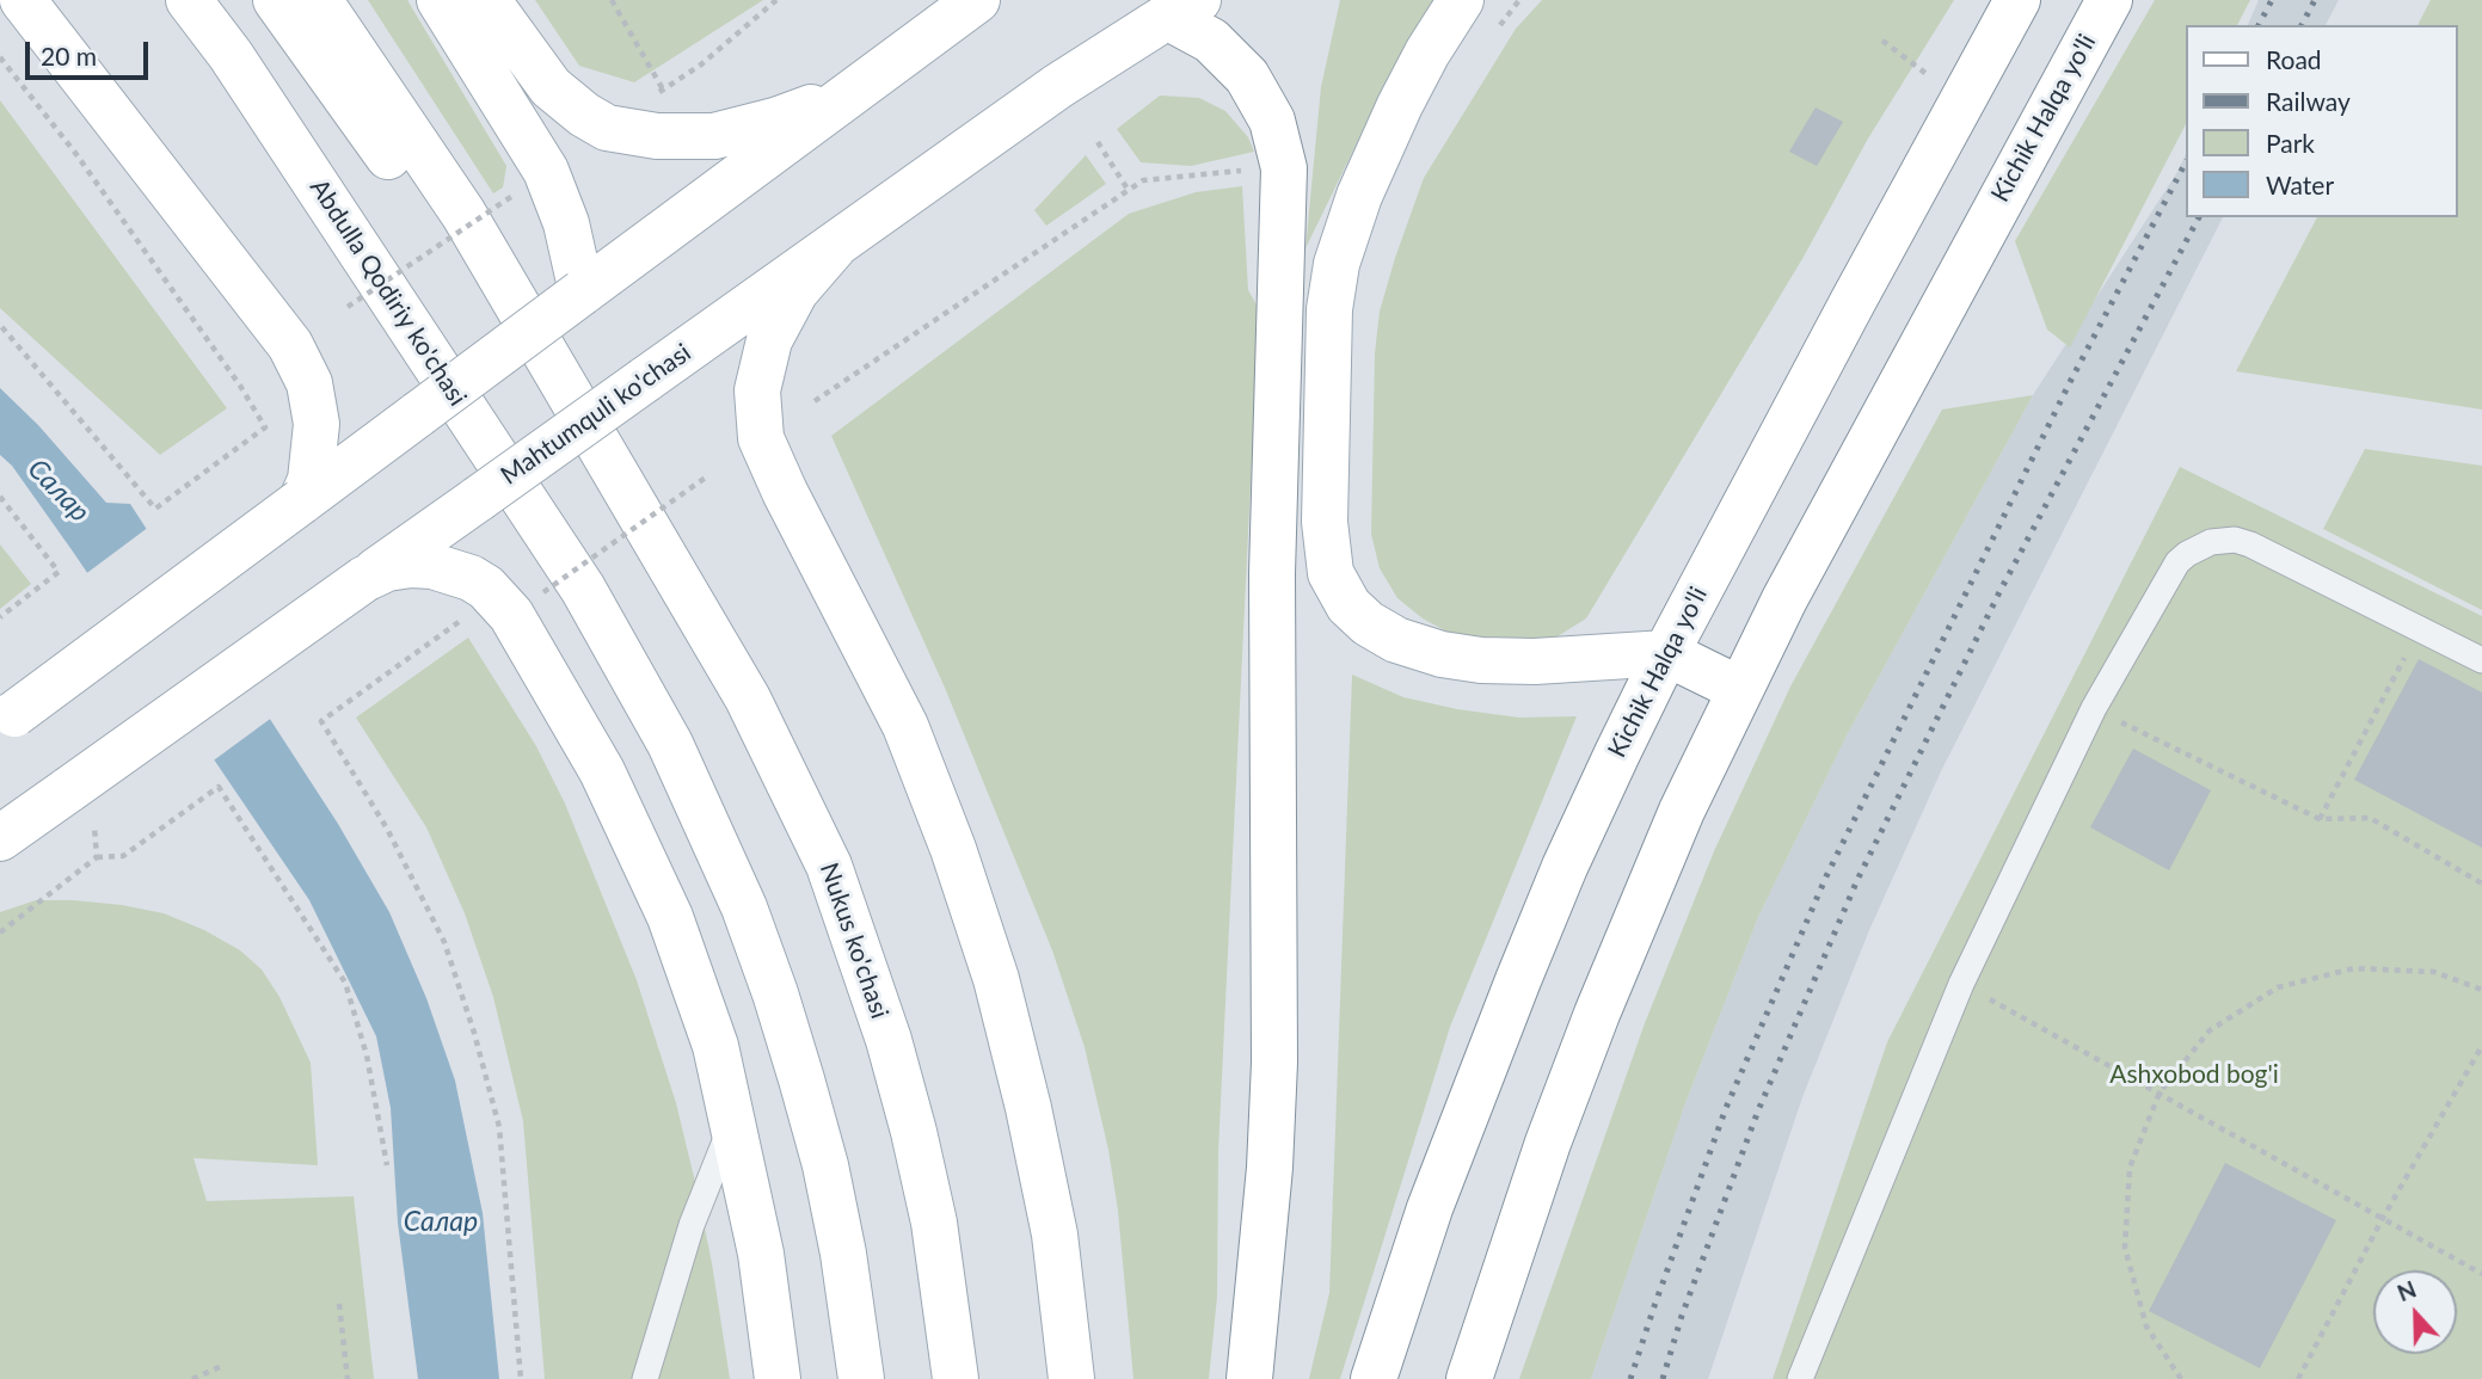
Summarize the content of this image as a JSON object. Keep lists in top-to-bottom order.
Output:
{
  "streets": {
    "main road": [
      "Kichik Halqa yo'li",
      "Abdulla Qodiriy ko'chasi",
      "Mahtumquli ko'chasi",
      "Nukus ko'chasi"
    ]
  },
  "water": ["Салар"],
  "parks": ["Ashxobod bog'i"],
  "legend": [
    "Road",
    "Railway",
    "Park",
    "Water"
  ],
  "scale_bar": "20 m",
  "north": "top"
}
